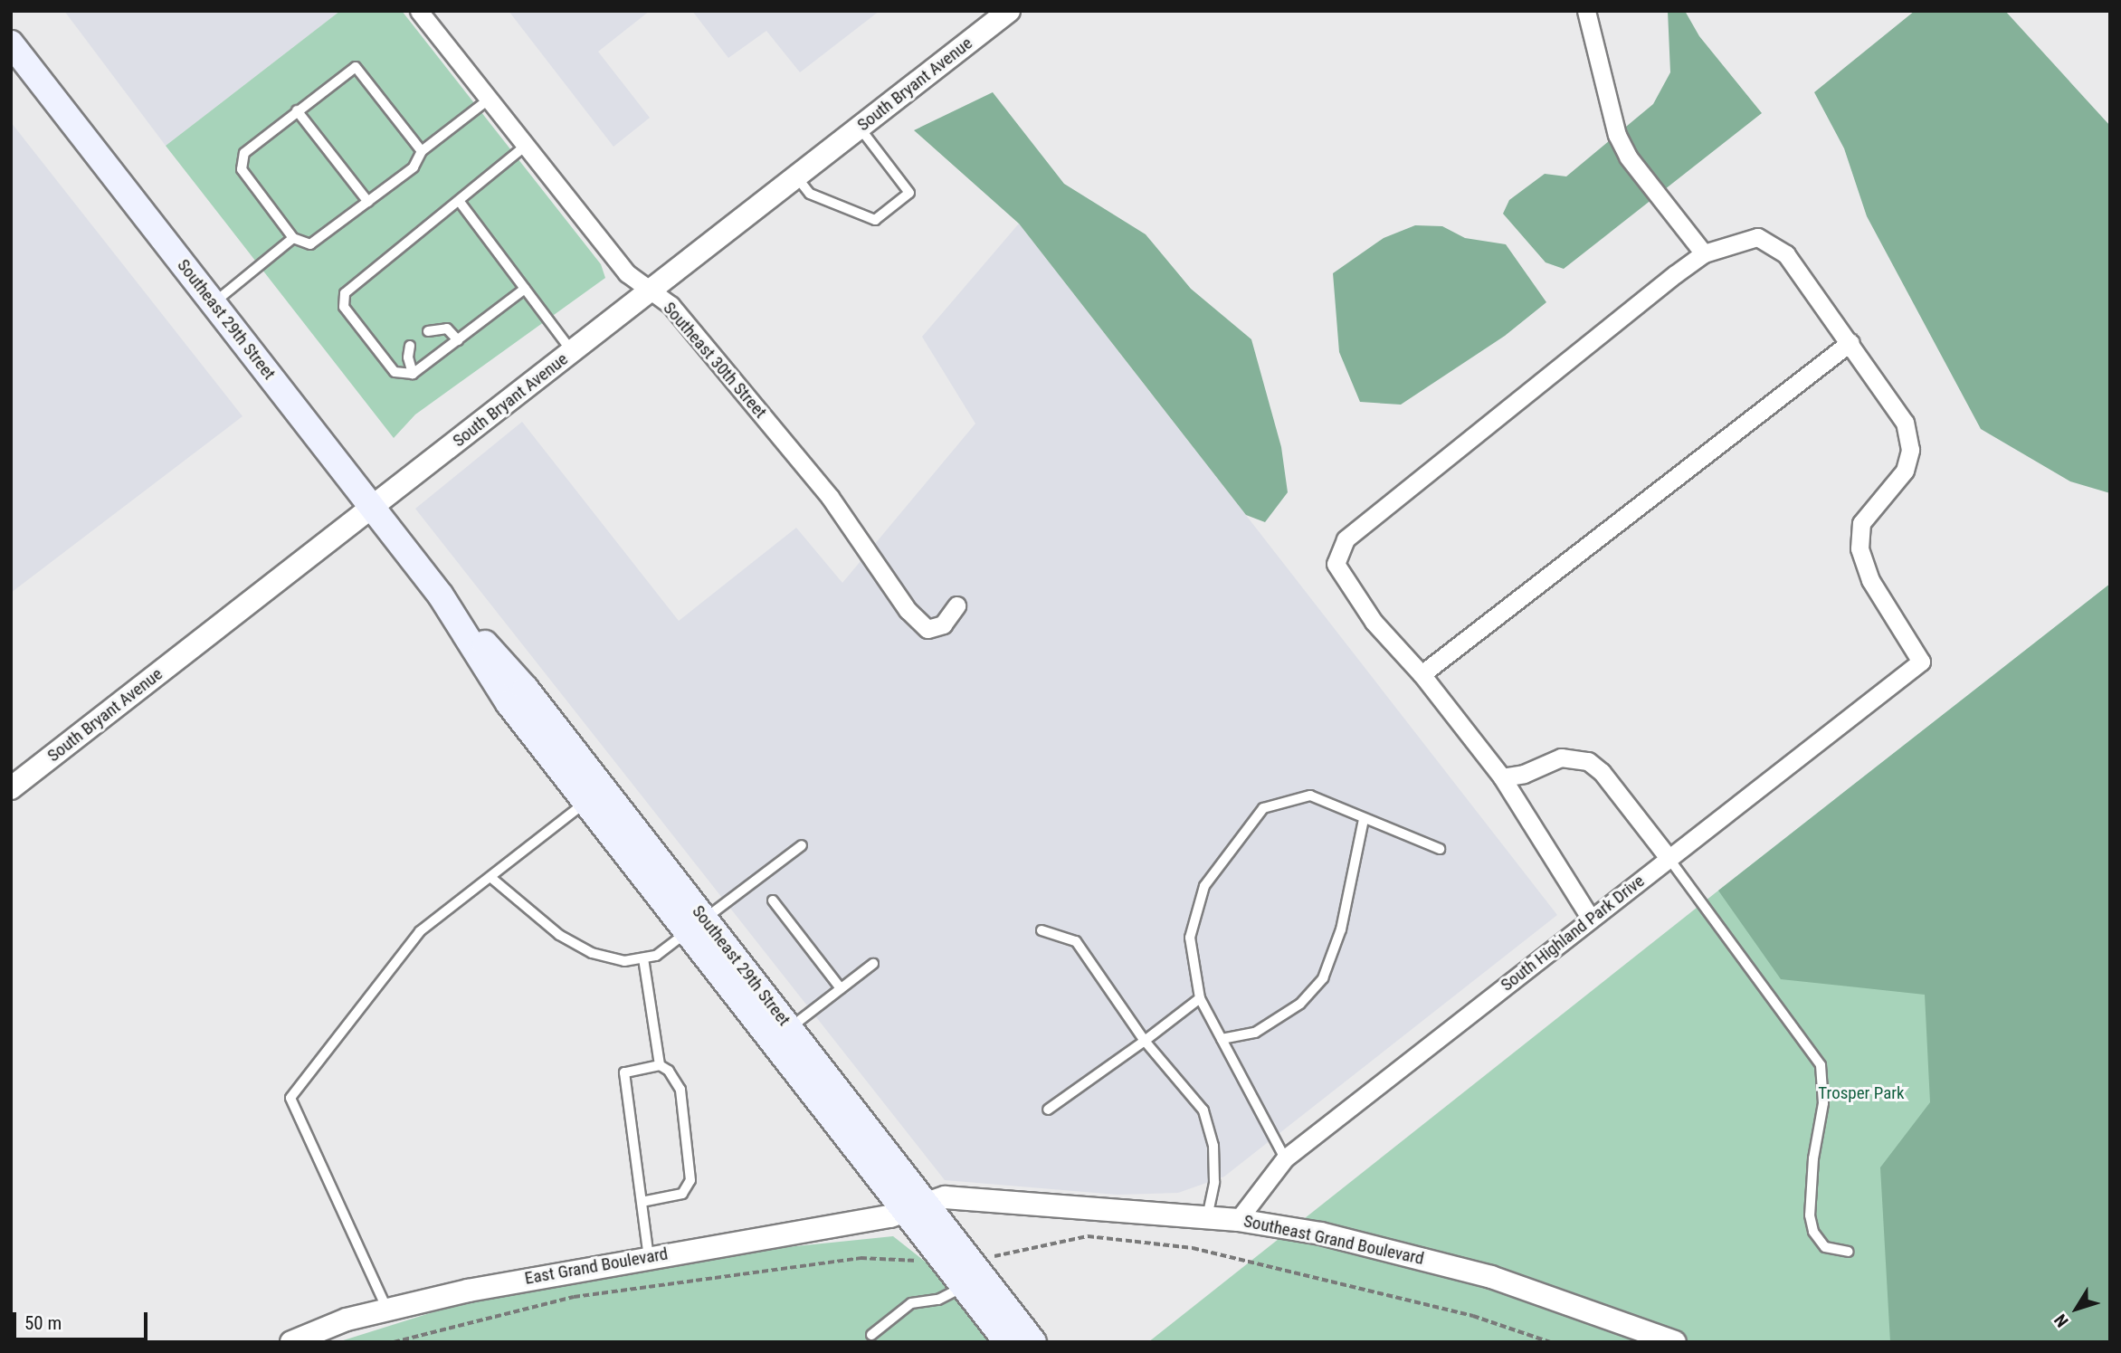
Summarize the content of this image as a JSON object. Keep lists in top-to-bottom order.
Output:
{
  "streets": {
    "main road": ["Southeast 29th Street"],
    "street": [
      "South Bryant Avenue",
      "Southeast 30th Street",
      "South Highland Park Drive",
      "Southeast Grand Boulevard",
      "East Grand Boulevard"
    ]
  },
  "crossings": [
    ["South Bryant Avenue", "Southeast 29th Street"],
    ["South Bryant Avenue", "Southeast 30th Street"],
    ["Southeast 29th Street", "Southeast Grand Boulevard"],
    ["Southeast 29th Street", "East Grand Boulevard"],
    ["South Highland Park Drive", "Southeast Grand Boulevard"],
    ["Southeast Grand Boulevard", "East Grand Boulevard"]
  ],
  "parks": ["Trosper Park"],
  "scale_bar": "50 m",
  "north": "bottom left"
}
